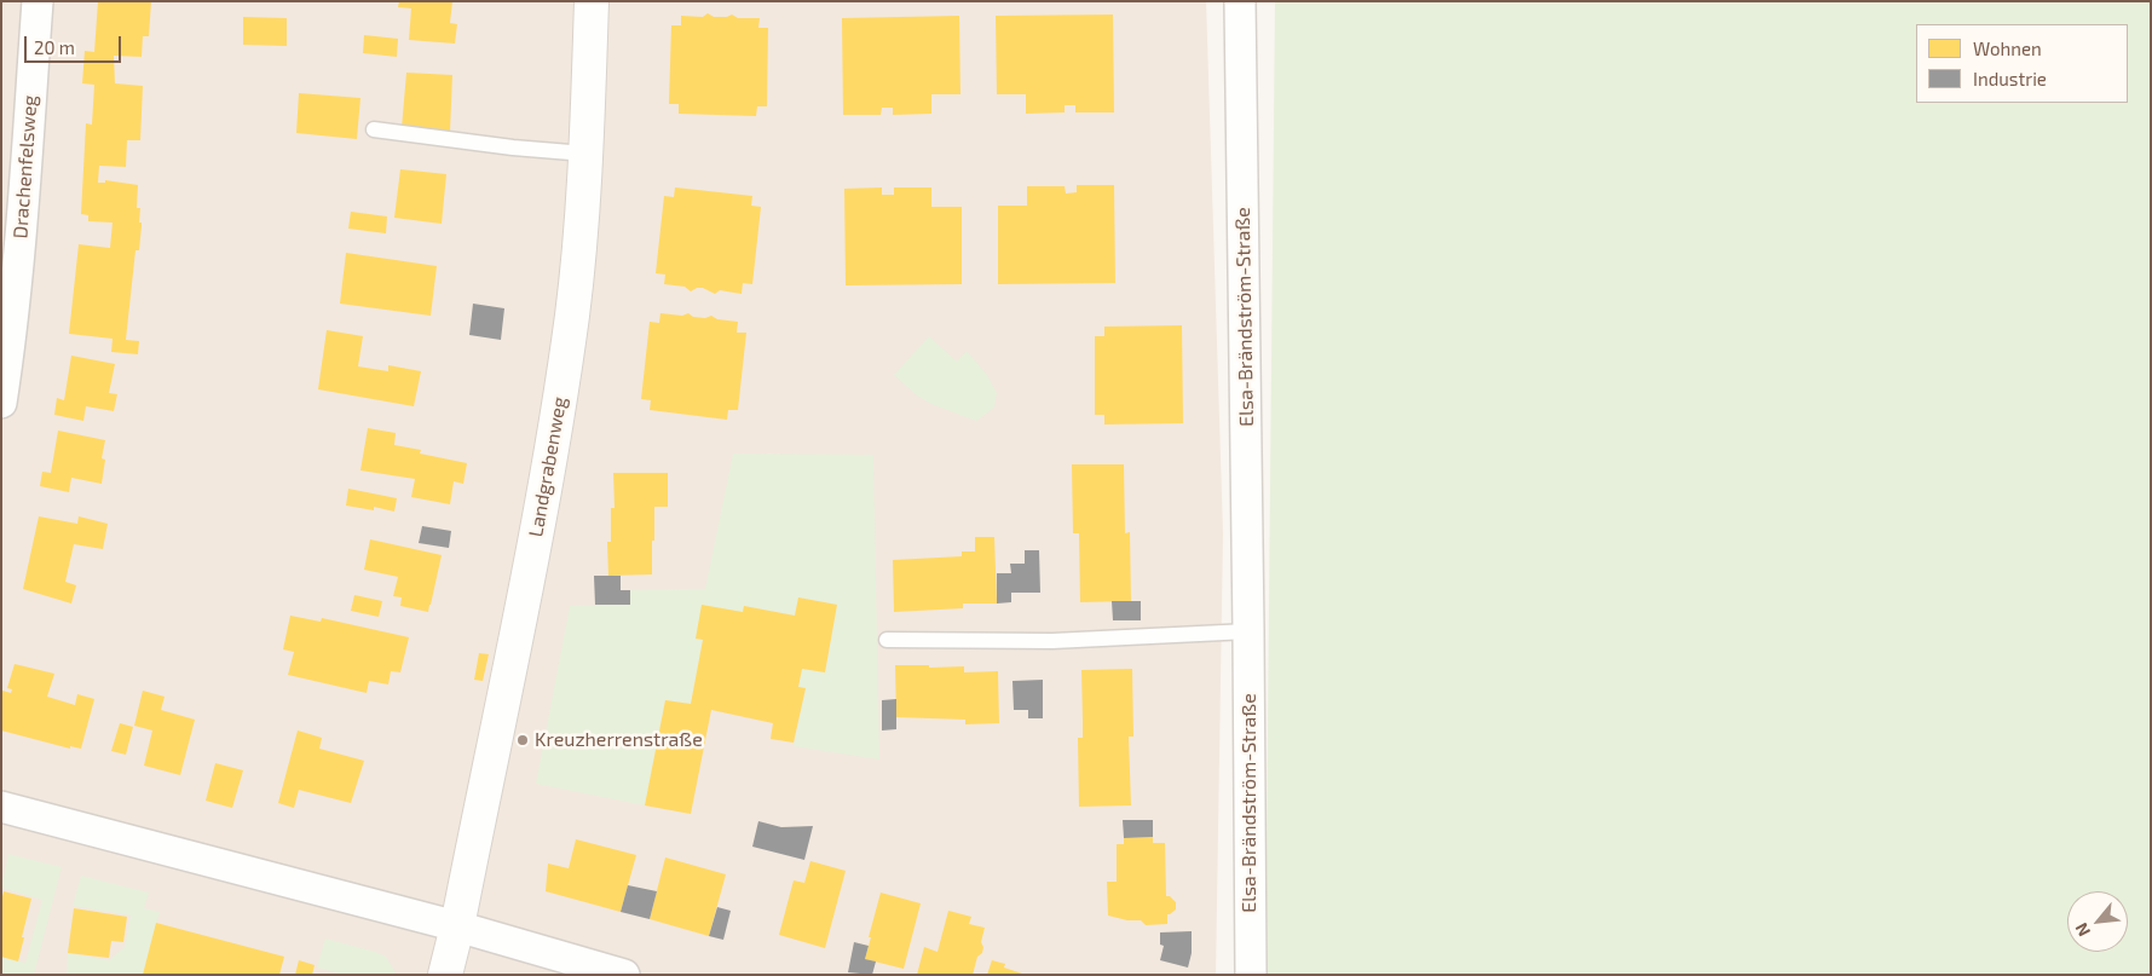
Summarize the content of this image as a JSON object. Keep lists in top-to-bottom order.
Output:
{
  "streets": {
    "street": ["Drachenfelsweg", "Elsa-Brändström-Straße", "Landgrabenweg"]
  },
  "places": ["Kreuzherrenstraße"],
  "legend": ["Wohnen", "Industrie"],
  "scale_bar": "20 m",
  "north": "bottom left"
}
